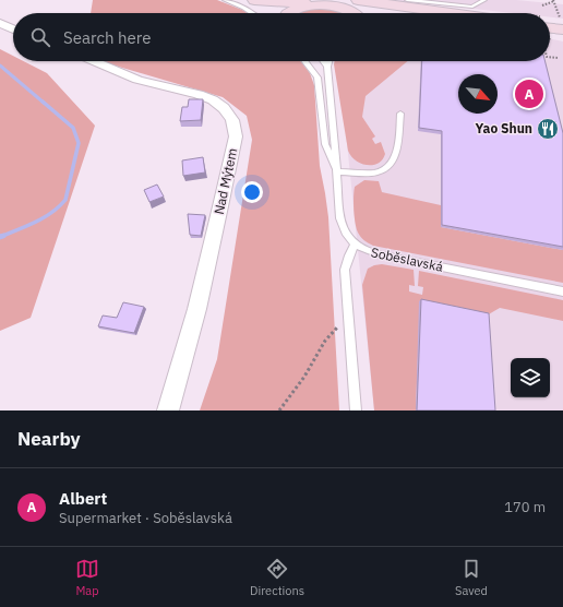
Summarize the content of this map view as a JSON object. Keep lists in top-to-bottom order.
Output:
{
  "streets": {
    "street": ["Nad Mýtem"],
    "lane": ["Soběslavská"]
  },
  "places": {
    "restaurant": ["Yao Shun"]
  },
  "north": "bottom right",
  "page": {
    "search": "Search here",
    "pins": "A",
    "heading": "Nearby",
    "list": [
      {
        "mark": "A",
        "name": "Albert",
        "note": "Supermarket · Soběslavská",
        "value": "170 m"
      }
    ],
    "nav": ["Map", "Directions", "Saved"]
  }
}
